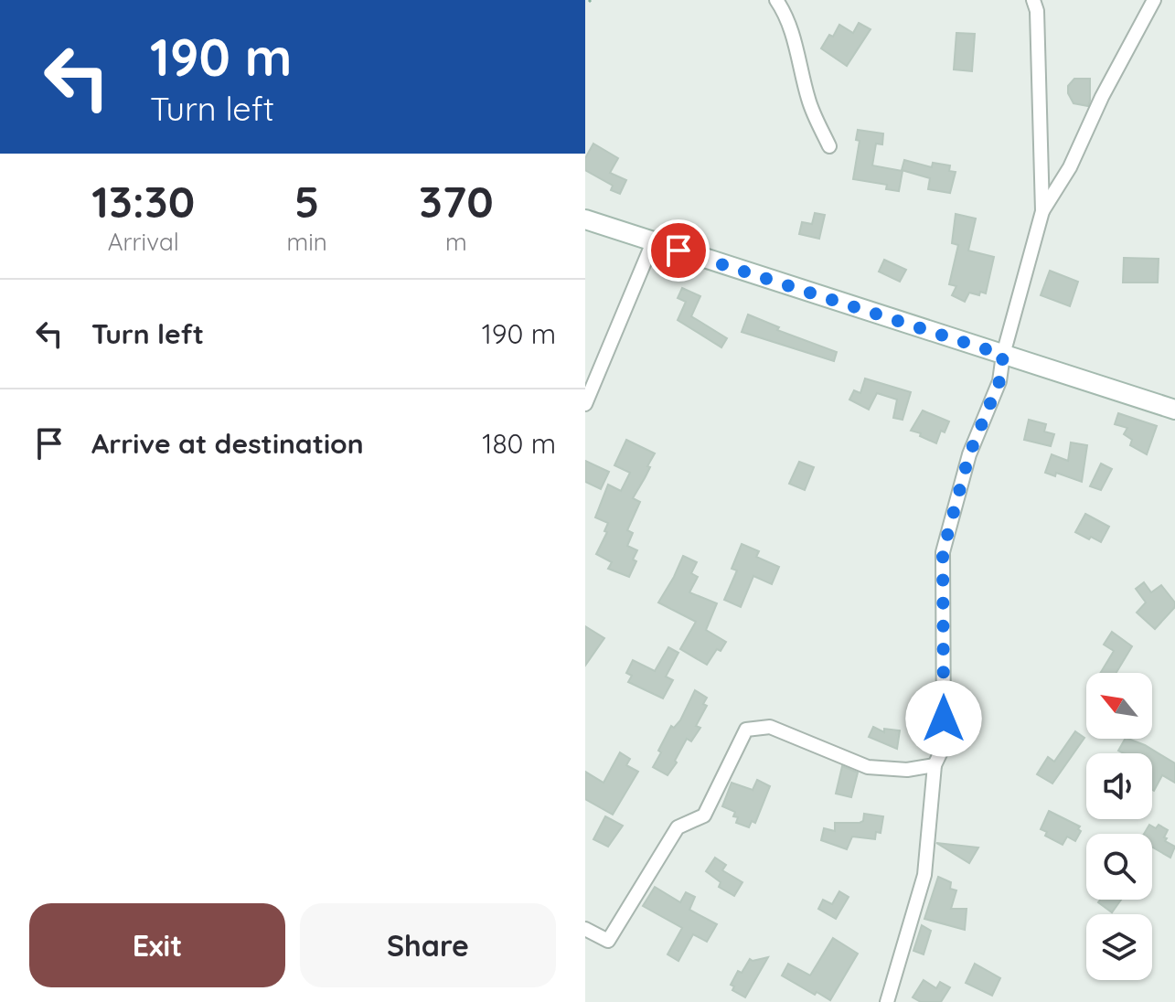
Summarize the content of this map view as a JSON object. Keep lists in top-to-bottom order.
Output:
{
  "north": "top left",
  "page": {
    "turn": ["190 m", "Turn left"],
    "eta": [
      "13:30",
      "Arrival",
      "5",
      "min",
      "370",
      "m"
    ],
    "list": [
      {
        "name": "Turn left",
        "value": "190 m"
      },
      {
        "name": "Arrive at destination",
        "value": "180 m"
      }
    ],
    "buttons": ["Exit", "Share"]
  }
}
